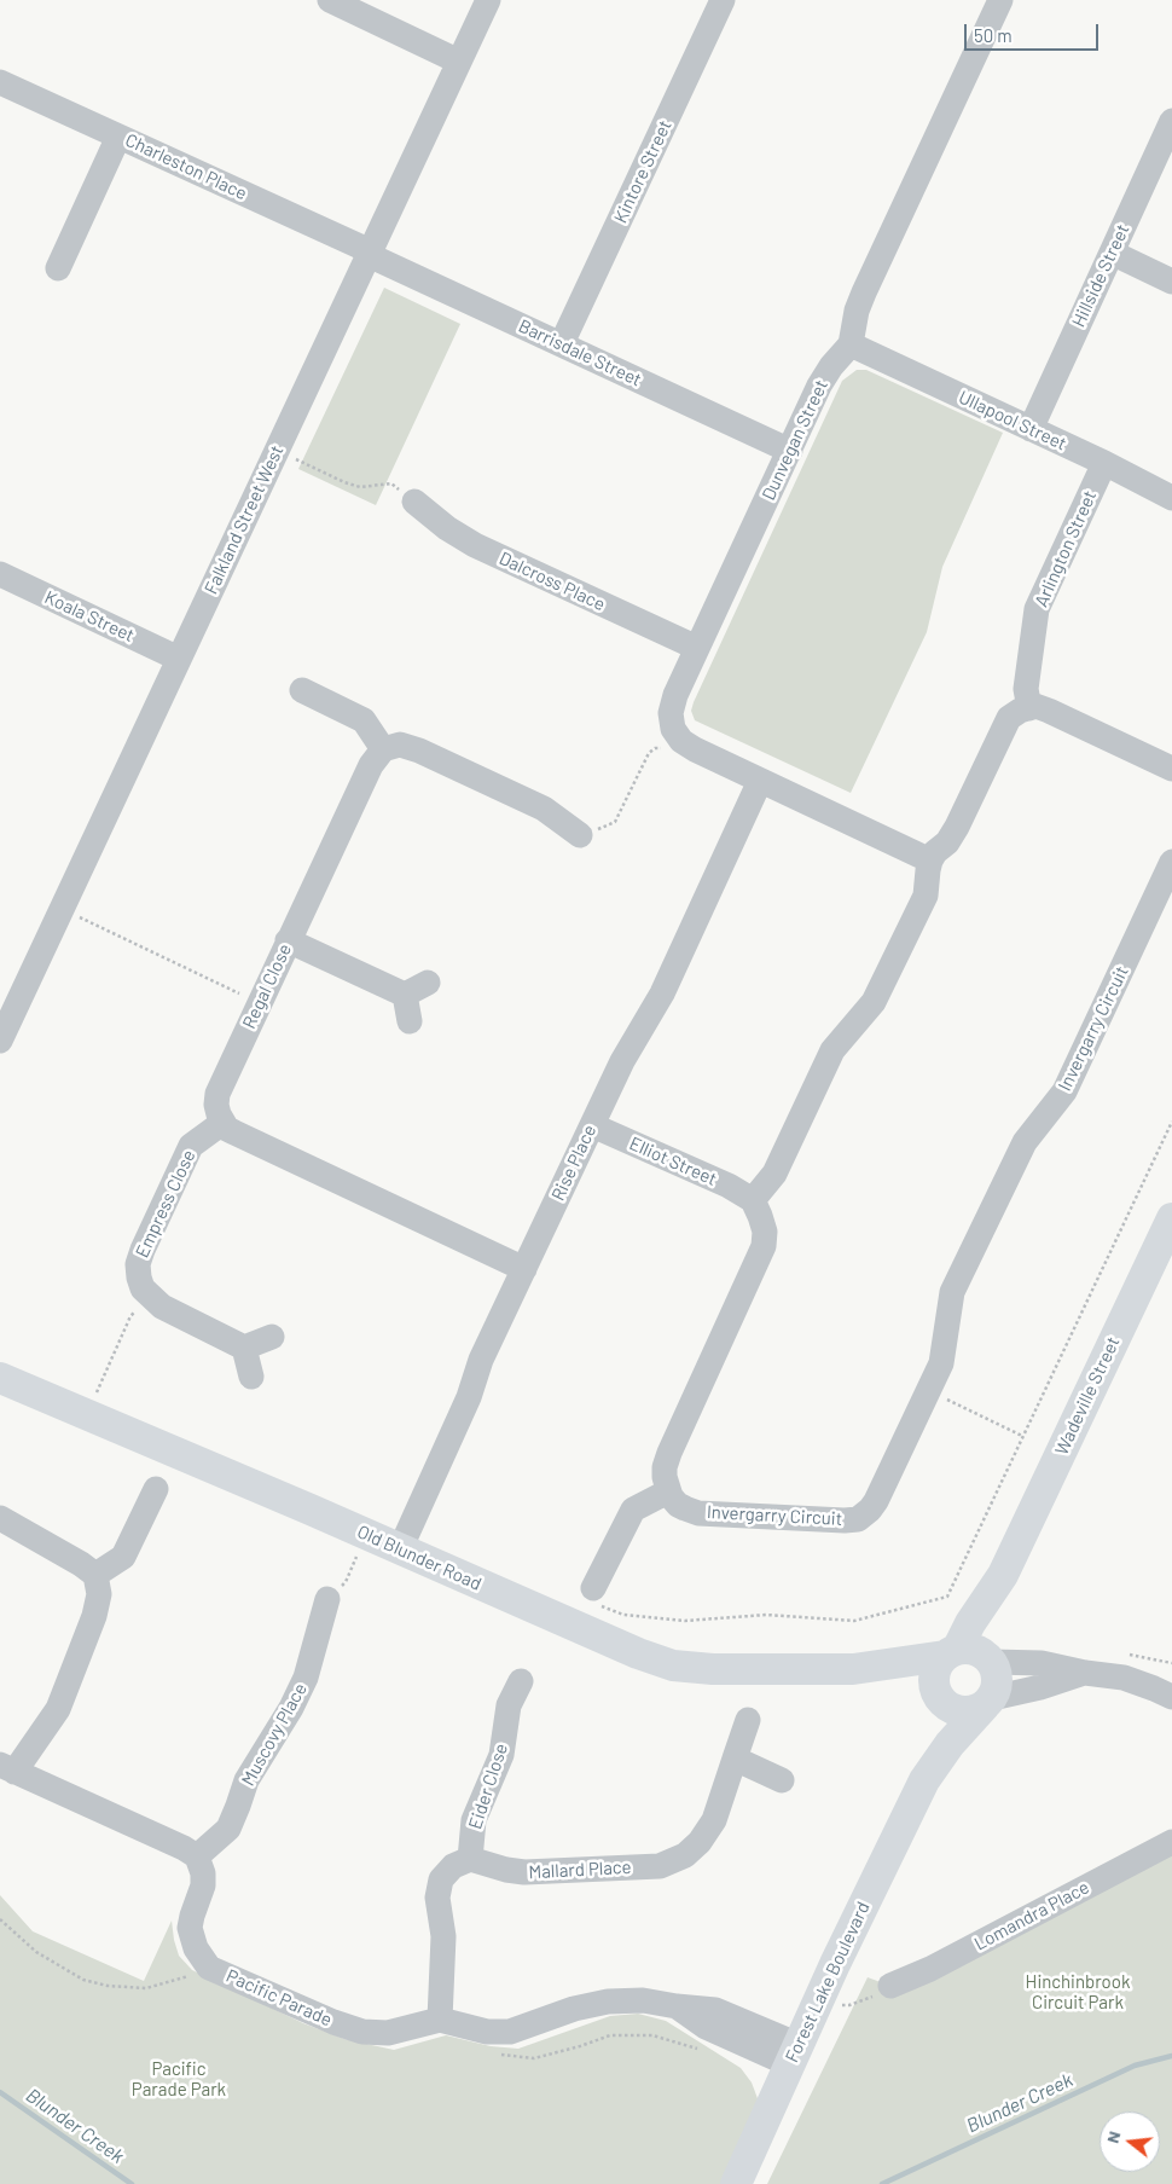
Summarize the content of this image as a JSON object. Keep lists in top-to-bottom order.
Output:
{
  "streets": {
    "main road": ["Wadeville Street", "Old Blunder Road", "Forest Lake Boulevard"],
    "street": [
      "Charleston Place",
      "Kintore Street",
      "Hillside Street",
      "Barrisdale Street",
      "Ullapool Street",
      "Dunvegan Street",
      "Falkland Street West",
      "Arlington Street",
      "Dalcross Place",
      "Koala Street",
      "Regal Close",
      "Invergarry Circuit",
      "Elliot Street",
      "Rise Place",
      "Empress Close",
      "Muscovy Place",
      "Eider Close",
      "Mallard Place",
      "Lomandra Place",
      "Pacific Parade"
    ]
  },
  "crossings": [
    ["Charleston Place", "Barrisdale Street"],
    ["Charleston Place", "Falkland Street West"],
    ["Kintore Street", "Barrisdale Street"],
    ["Hillside Street", "Ullapool Street"],
    ["Barrisdale Street", "Dunvegan Street"],
    ["Barrisdale Street", "Falkland Street West"],
    ["Ullapool Street", "Dunvegan Street"],
    ["Ullapool Street", "Arlington Street"],
    ["Dunvegan Street", "Dalcross Place"],
    ["Falkland Street West", "Koala Street"],
    ["Regal Close", "Empress Close"],
    ["Elliot Street", "Rise Place"],
    ["Rise Place", "Old Blunder Road"],
    ["Wadeville Street", "Old Blunder Road"],
    ["Wadeville Street", "Forest Lake Boulevard"],
    ["Old Blunder Road", "Forest Lake Boulevard"],
    ["Muscovy Place", "Pacific Parade"],
    ["Eider Close", "Mallard Place"],
    ["Forest Lake Boulevard", "Pacific Parade"]
  ],
  "water": ["Blunder Creek"],
  "parks": ["Hinchinbrook Circuit Park", "Pacific Parade Park"],
  "scale_bar": "50 m",
  "north": "left"
}
